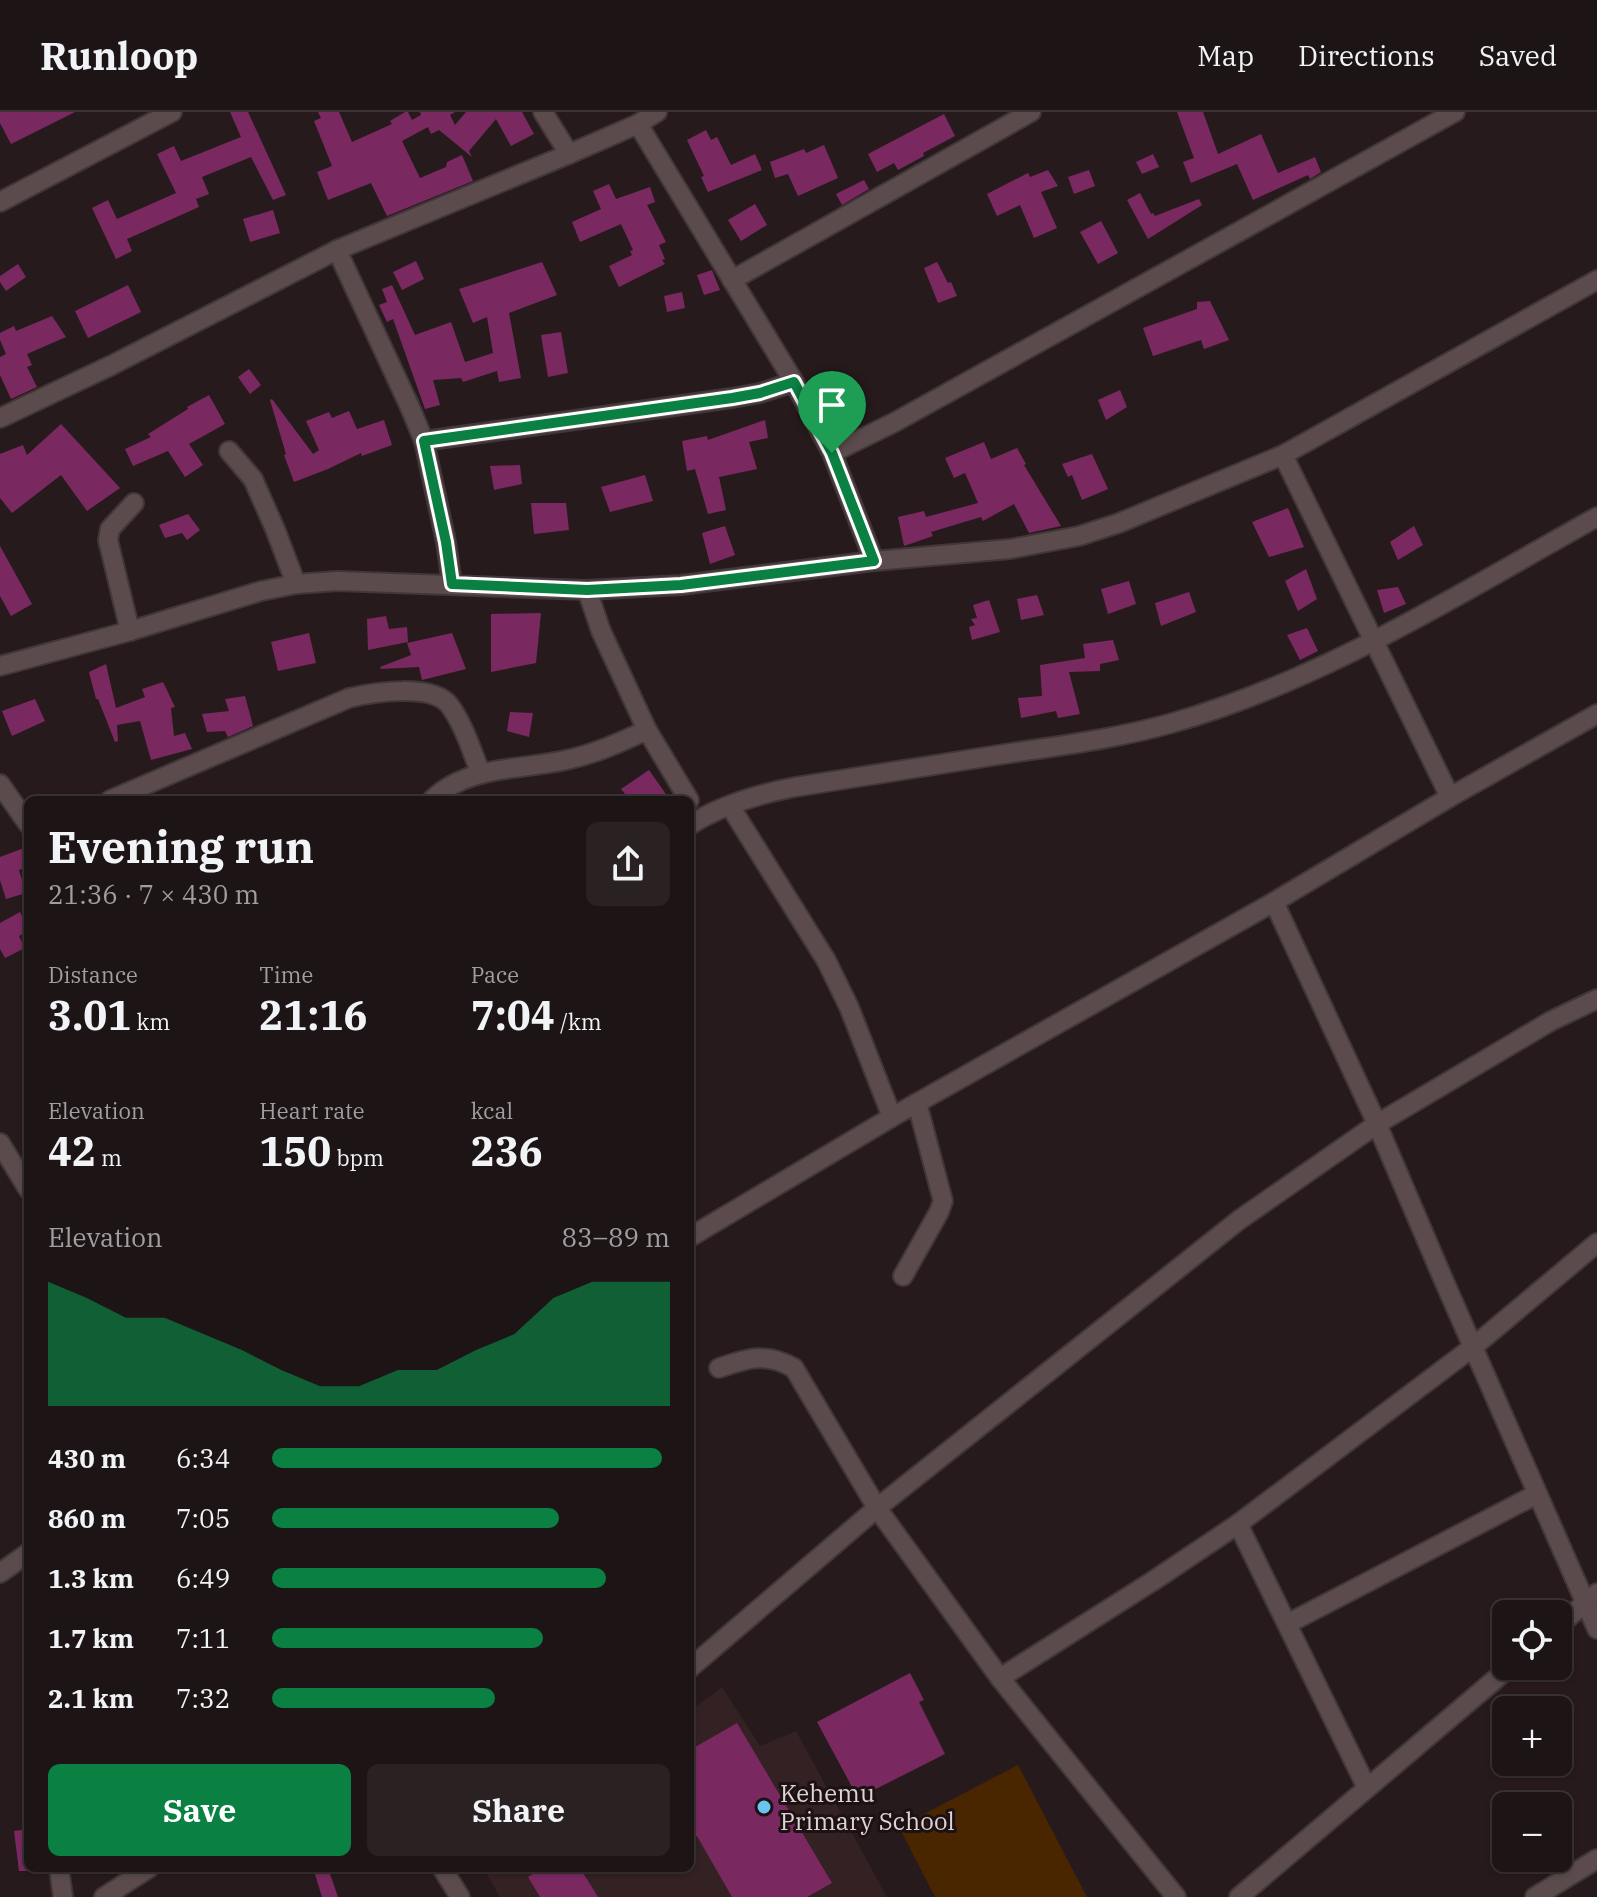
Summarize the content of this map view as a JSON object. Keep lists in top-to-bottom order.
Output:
{
  "places": ["Kehemu Primary School"],
  "page": {
    "header": "Runloop",
    "nav": ["Map", "Directions", "Saved"],
    "heading": ["Evening run", "21:36 · 7 × 430 m"],
    "stats": [
      ["Distance", "3.01 km"],
      ["Time", "21:16"],
      ["Pace", "7:04 /km"],
      ["Elevation", "42 m"],
      ["Heart rate", "150 bpm"],
      ["kcal", "236"]
    ],
    "chart": ["Elevation", "83–89 m"],
    "list": [
      {
        "name": "430 m",
        "note": "6:34"
      },
      {
        "name": "860 m",
        "note": "7:05"
      },
      {
        "name": "1.3 km",
        "note": "6:49"
      },
      {
        "name": "1.7 km",
        "note": "7:11"
      },
      {
        "name": "2.1 km",
        "note": "7:32"
      }
    ],
    "map_buttons": ["+", "−"],
    "buttons": ["Save", "Share"]
  }
}
